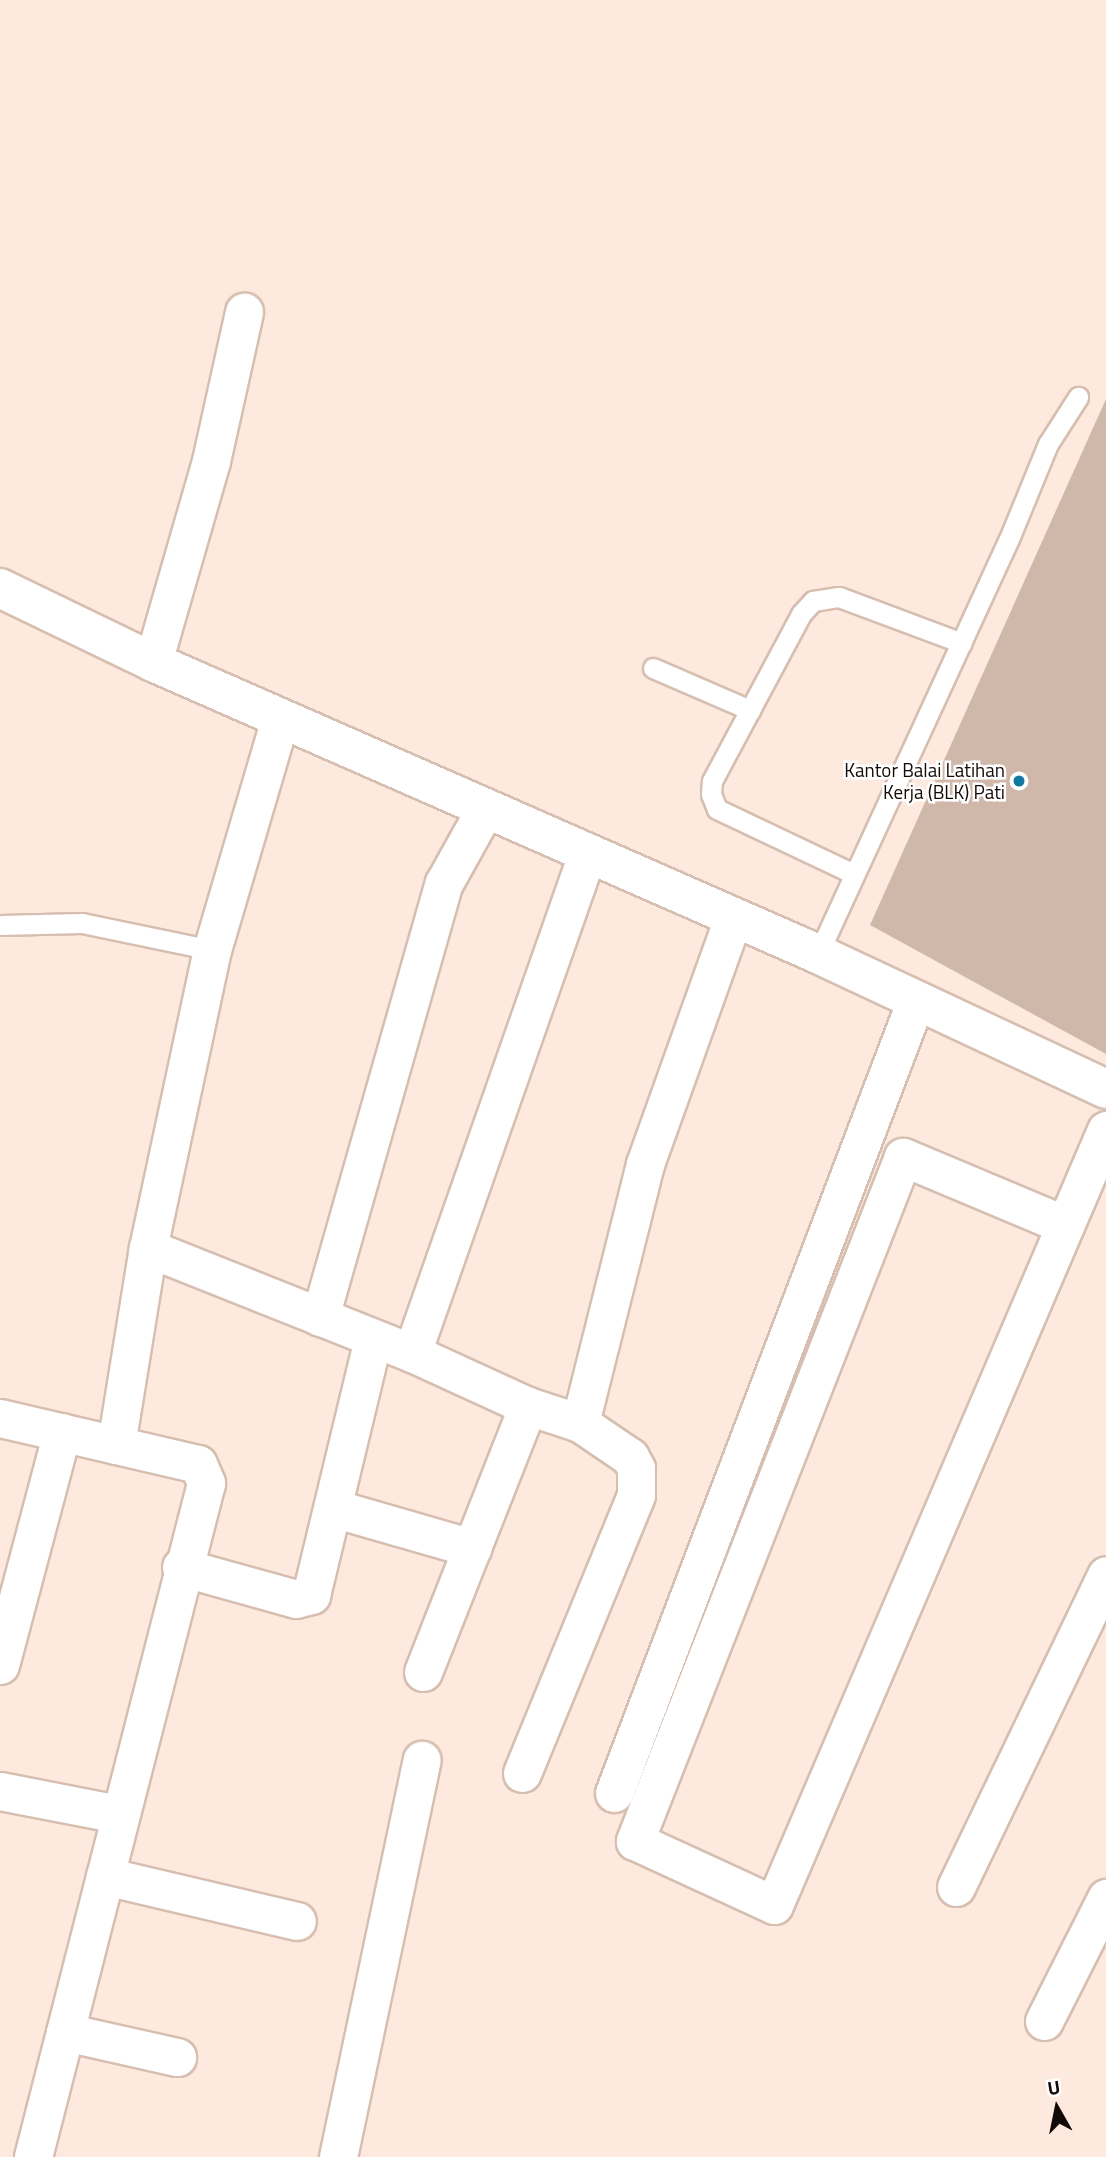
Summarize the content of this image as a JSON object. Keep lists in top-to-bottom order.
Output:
{
  "places": ["Kantor Balai Latihan Kerja (BLK) Pati"],
  "north": "top"
}
